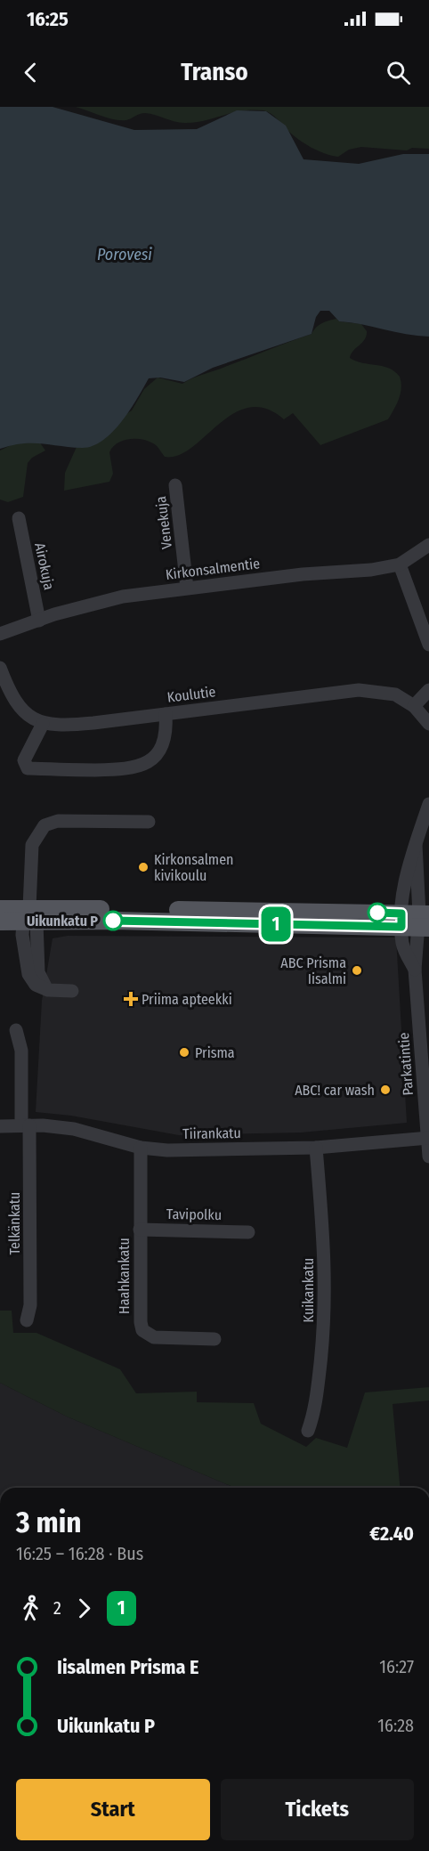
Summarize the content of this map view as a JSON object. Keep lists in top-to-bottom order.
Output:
{
  "streets": {
    "street": [
      "Venekuja",
      "Airokuja",
      "Kirkonsalmentie",
      "Koulutie",
      "Parkatintie",
      "Tiirankatu",
      "Tavipolku",
      "Telkänkatu",
      "Haahkankatu",
      "Kuikankatu"
    ]
  },
  "crossings": [
    ["Venekuja", "Kirkonsalmentie"],
    ["Airokuja", "Kirkonsalmentie"],
    ["Parkatintie", "Tiirankatu"],
    ["Tiirankatu", "Telkänkatu"],
    ["Tiirankatu", "Haahkankatu"],
    ["Tiirankatu", "Kuikankatu"],
    ["Tavipolku", "Haahkankatu"]
  ],
  "water": ["Porovesi"],
  "places": {
    "other": [
      "Kirkonsalmen kivikoulu",
      "Uikunkatu P",
      "ABC Prisma Iisalmi",
      "Prisma",
      "ABC! car wash"
    ],
    "health": ["Priima apteekki"]
  },
  "lines": ["bus line 1"],
  "page": {
    "status": "16:25",
    "header": "Transo",
    "on_map": "1",
    "heading": ["3 min", "16:25 – 16:28 · Bus", "€2.40"],
    "legs": ["2", "1"],
    "list": [
      {
        "name": "Iisalmen Prisma E",
        "value": "16:27"
      },
      {
        "name": "Uikunkatu P",
        "value": "16:28"
      }
    ],
    "buttons": ["Start", "Tickets"]
  }
}
